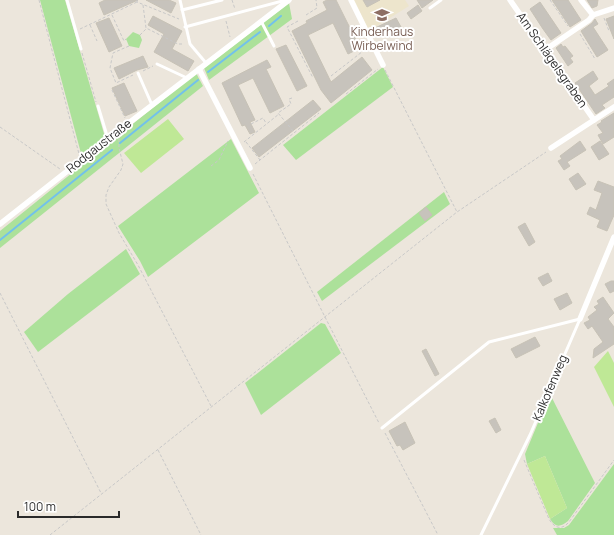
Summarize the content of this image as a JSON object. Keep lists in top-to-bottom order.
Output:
{
  "streets": {
    "street": ["Am Schlägelsgraben", "Rodgaustraße", "Kalkofenweg"]
  },
  "places": {
    "school or university": ["Kinderhaus Wirbelwind"]
  },
  "scale_bar": "100 m"
}
